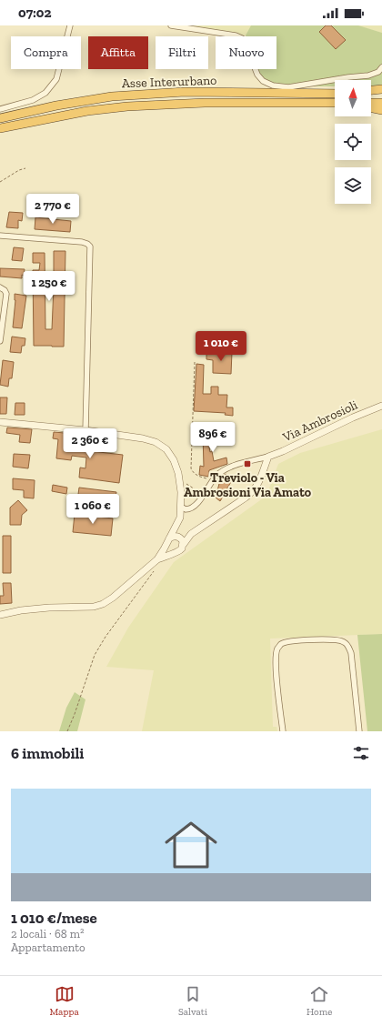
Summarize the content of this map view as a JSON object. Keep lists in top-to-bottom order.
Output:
{
  "streets": {
    "highway": ["Asse Interurbano"],
    "street": ["Via Ambrosioli"]
  },
  "places": {
    "transit": ["Treviolo - Via Ambrosioni Via Amato"]
  },
  "north": "top",
  "page": {
    "status": "07:02",
    "chip": [
      "Compra",
      "Affitta",
      "Filtri",
      "Nuovo"
    ],
    "price": [
      "2 770 €",
      "1 250 €",
      "1 010 €",
      "896 €",
      "2 360 €",
      "1 060 €"
    ],
    "heading": "6 immobili",
    "list": [
      {
        "name": "1 010 €/mese",
        "note": "2 locali · 68 m² · Appartamento"
      }
    ],
    "tabs": ["Mappa", "Salvati", "Home"]
  }
}
